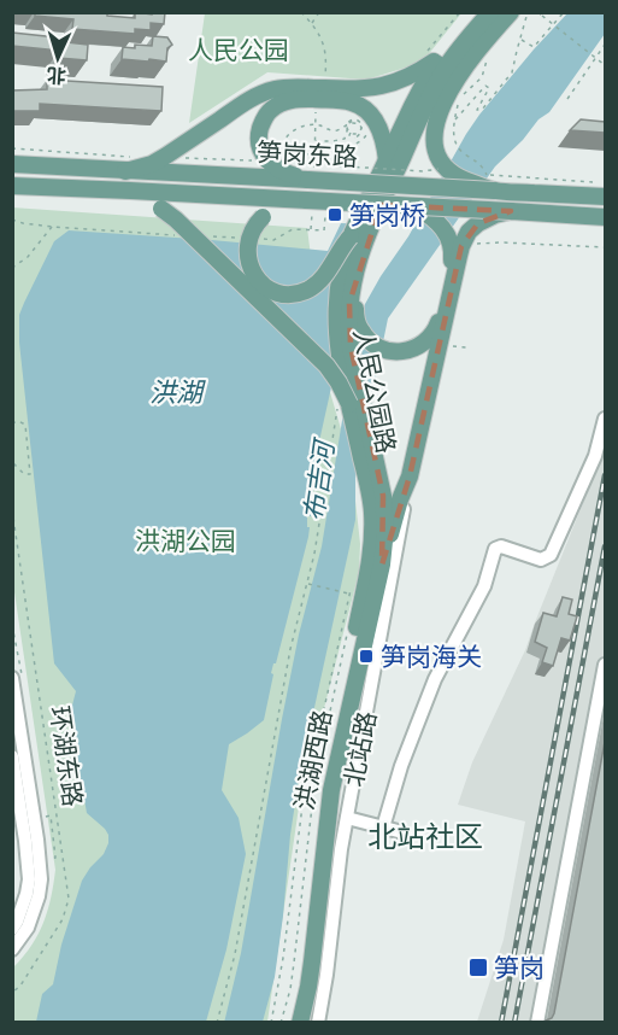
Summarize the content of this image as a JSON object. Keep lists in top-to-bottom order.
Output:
{
  "streets": {
    "main road": ["笋岗东路", "人民公园路", "洪湖西路"],
    "street": ["北站路"],
    "path": ["环湖东路"]
  },
  "crossings": [
    ["人民公园路", "洪湖西路"]
  ],
  "districts": ["北站社区"],
  "water": ["洪湖", "布吉河"],
  "parks": ["人民公园", "洪湖公园"],
  "places": {
    "transit": ["笋岗桥", "笋岗海关", "笋岗"]
  },
  "north": "bottom"
}
